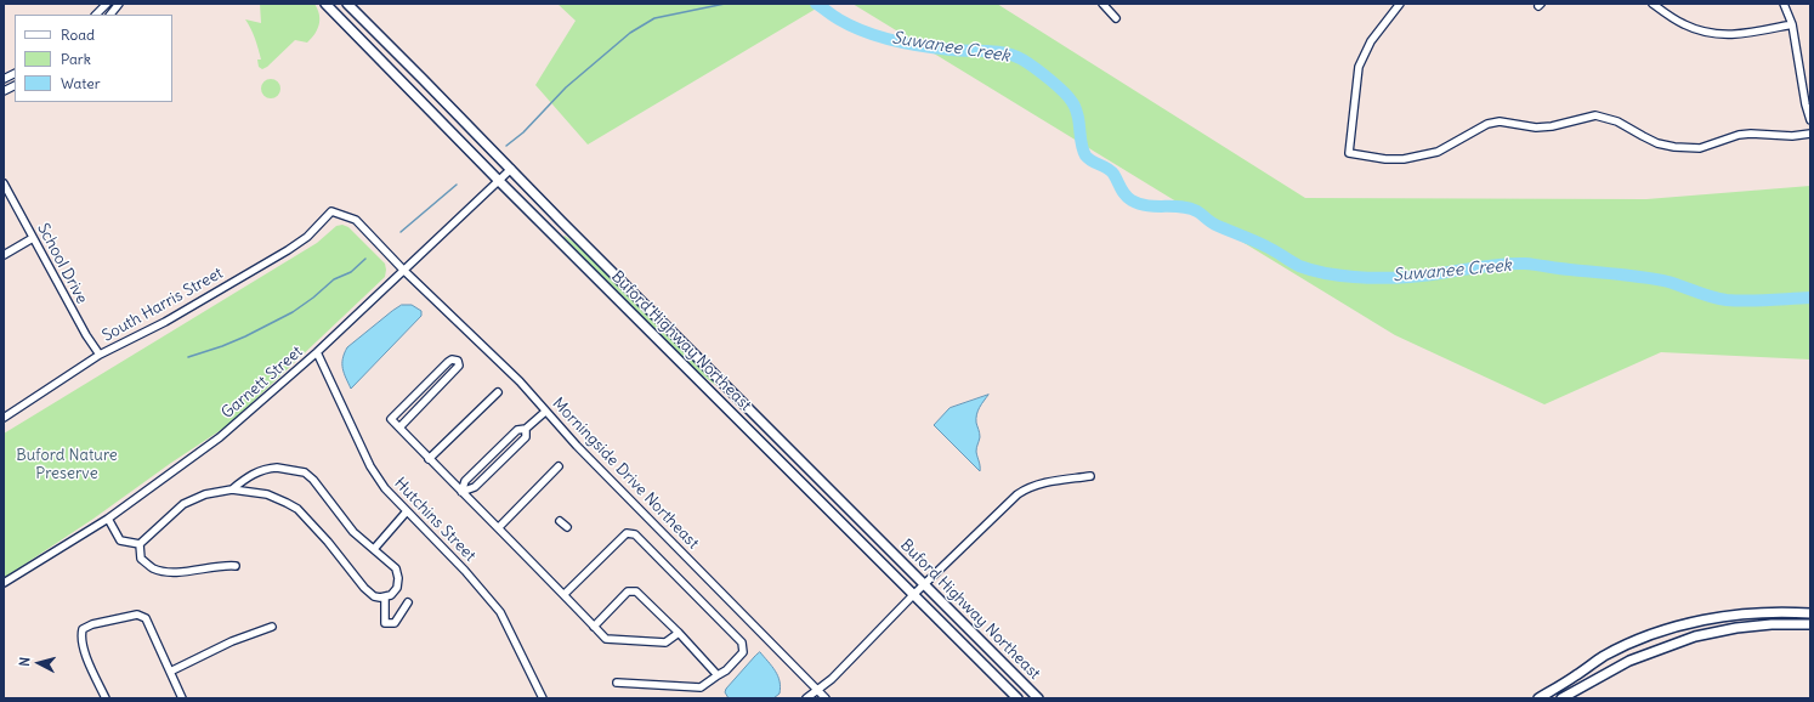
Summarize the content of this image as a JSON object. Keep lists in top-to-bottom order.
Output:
{
  "streets": {
    "main road": ["Buford Highway Northeast"],
    "street": [
      "School Drive",
      "South Harris Street",
      "Garnett Street",
      "Morningside Drive Northeast",
      "Hutchins Street"
    ]
  },
  "crossings": [
    ["School Drive", "South Harris Street"],
    ["South Harris Street", "Morningside Drive Northeast"],
    ["Buford Highway Northeast", "Garnett Street"],
    ["Garnett Street", "Morningside Drive Northeast"],
    ["Garnett Street", "Hutchins Street"]
  ],
  "water": ["Suwanee Creek"],
  "parks": ["Buford Nature Preserve"],
  "legend": ["Road", "Park", "Water"],
  "north": "left"
}
